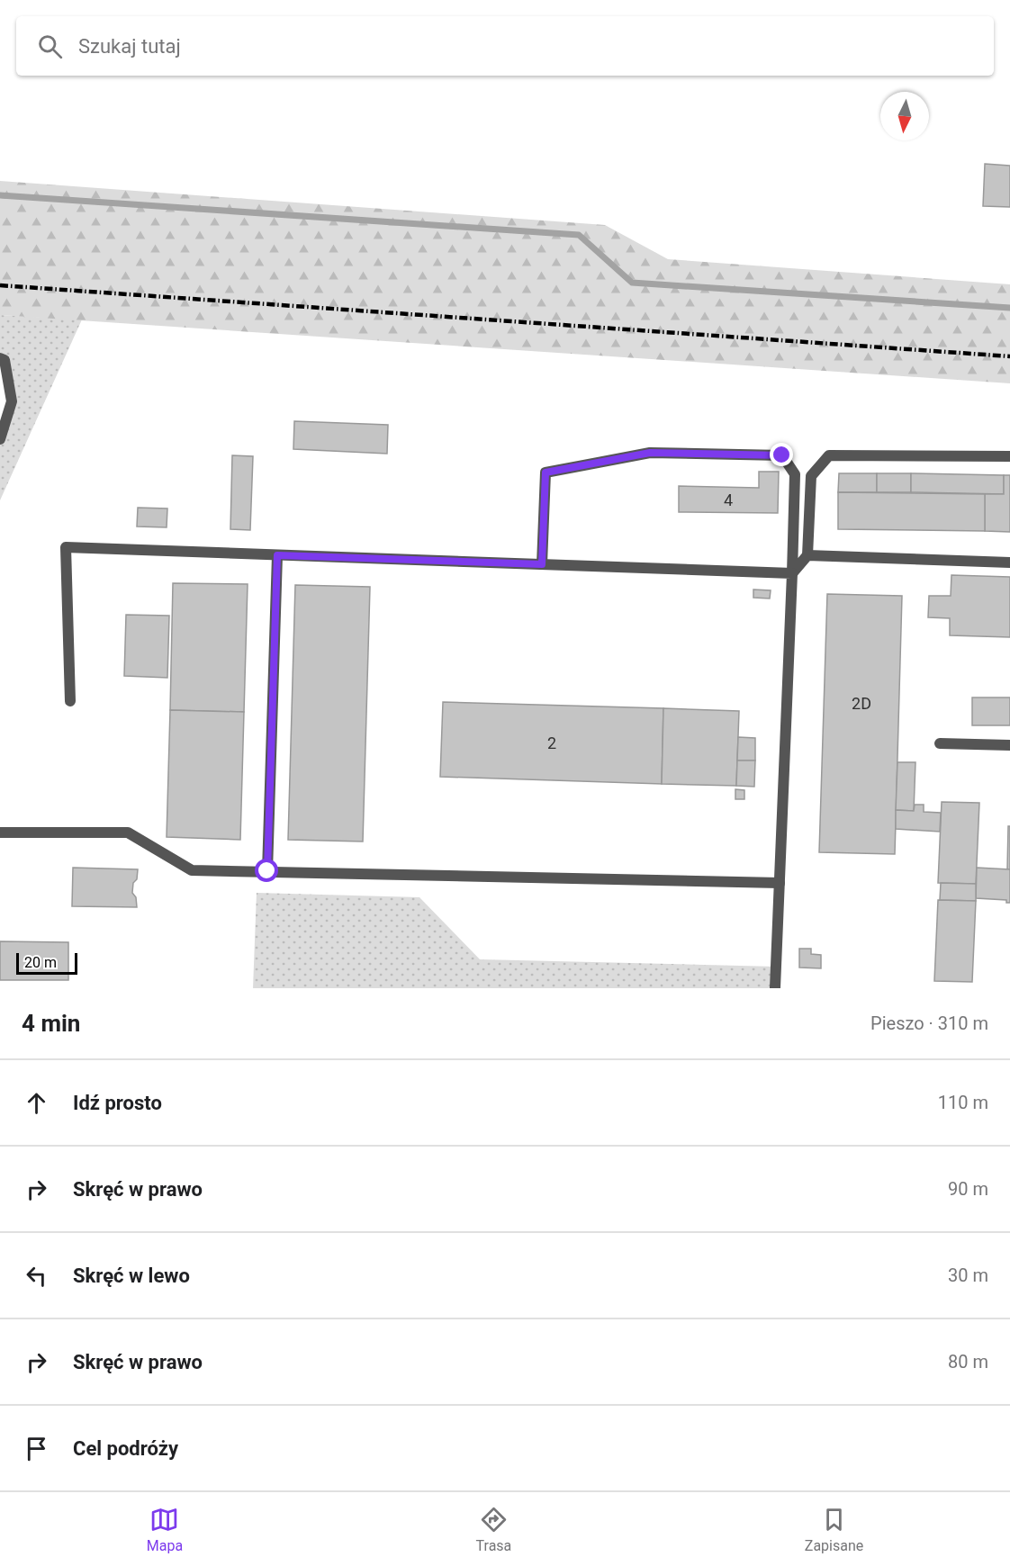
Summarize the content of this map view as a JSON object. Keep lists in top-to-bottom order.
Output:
{
  "house_numbers": ["4", "2D", "2"],
  "scale_bar": "20 m",
  "north": "bottom",
  "page": {
    "search": "Szukaj tutaj",
    "scale": "20 m",
    "heading": ["4 min", "Pieszo · 310 m"],
    "list": [
      ["Idź prosto", "110 m"],
      ["Skręć w prawo", "90 m"],
      ["Skręć w lewo", "30 m"],
      ["Skręć w prawo", "80 m"],
      "Cel podróży"
    ],
    "nav": ["Mapa", "Trasa", "Zapisane"]
  }
}
